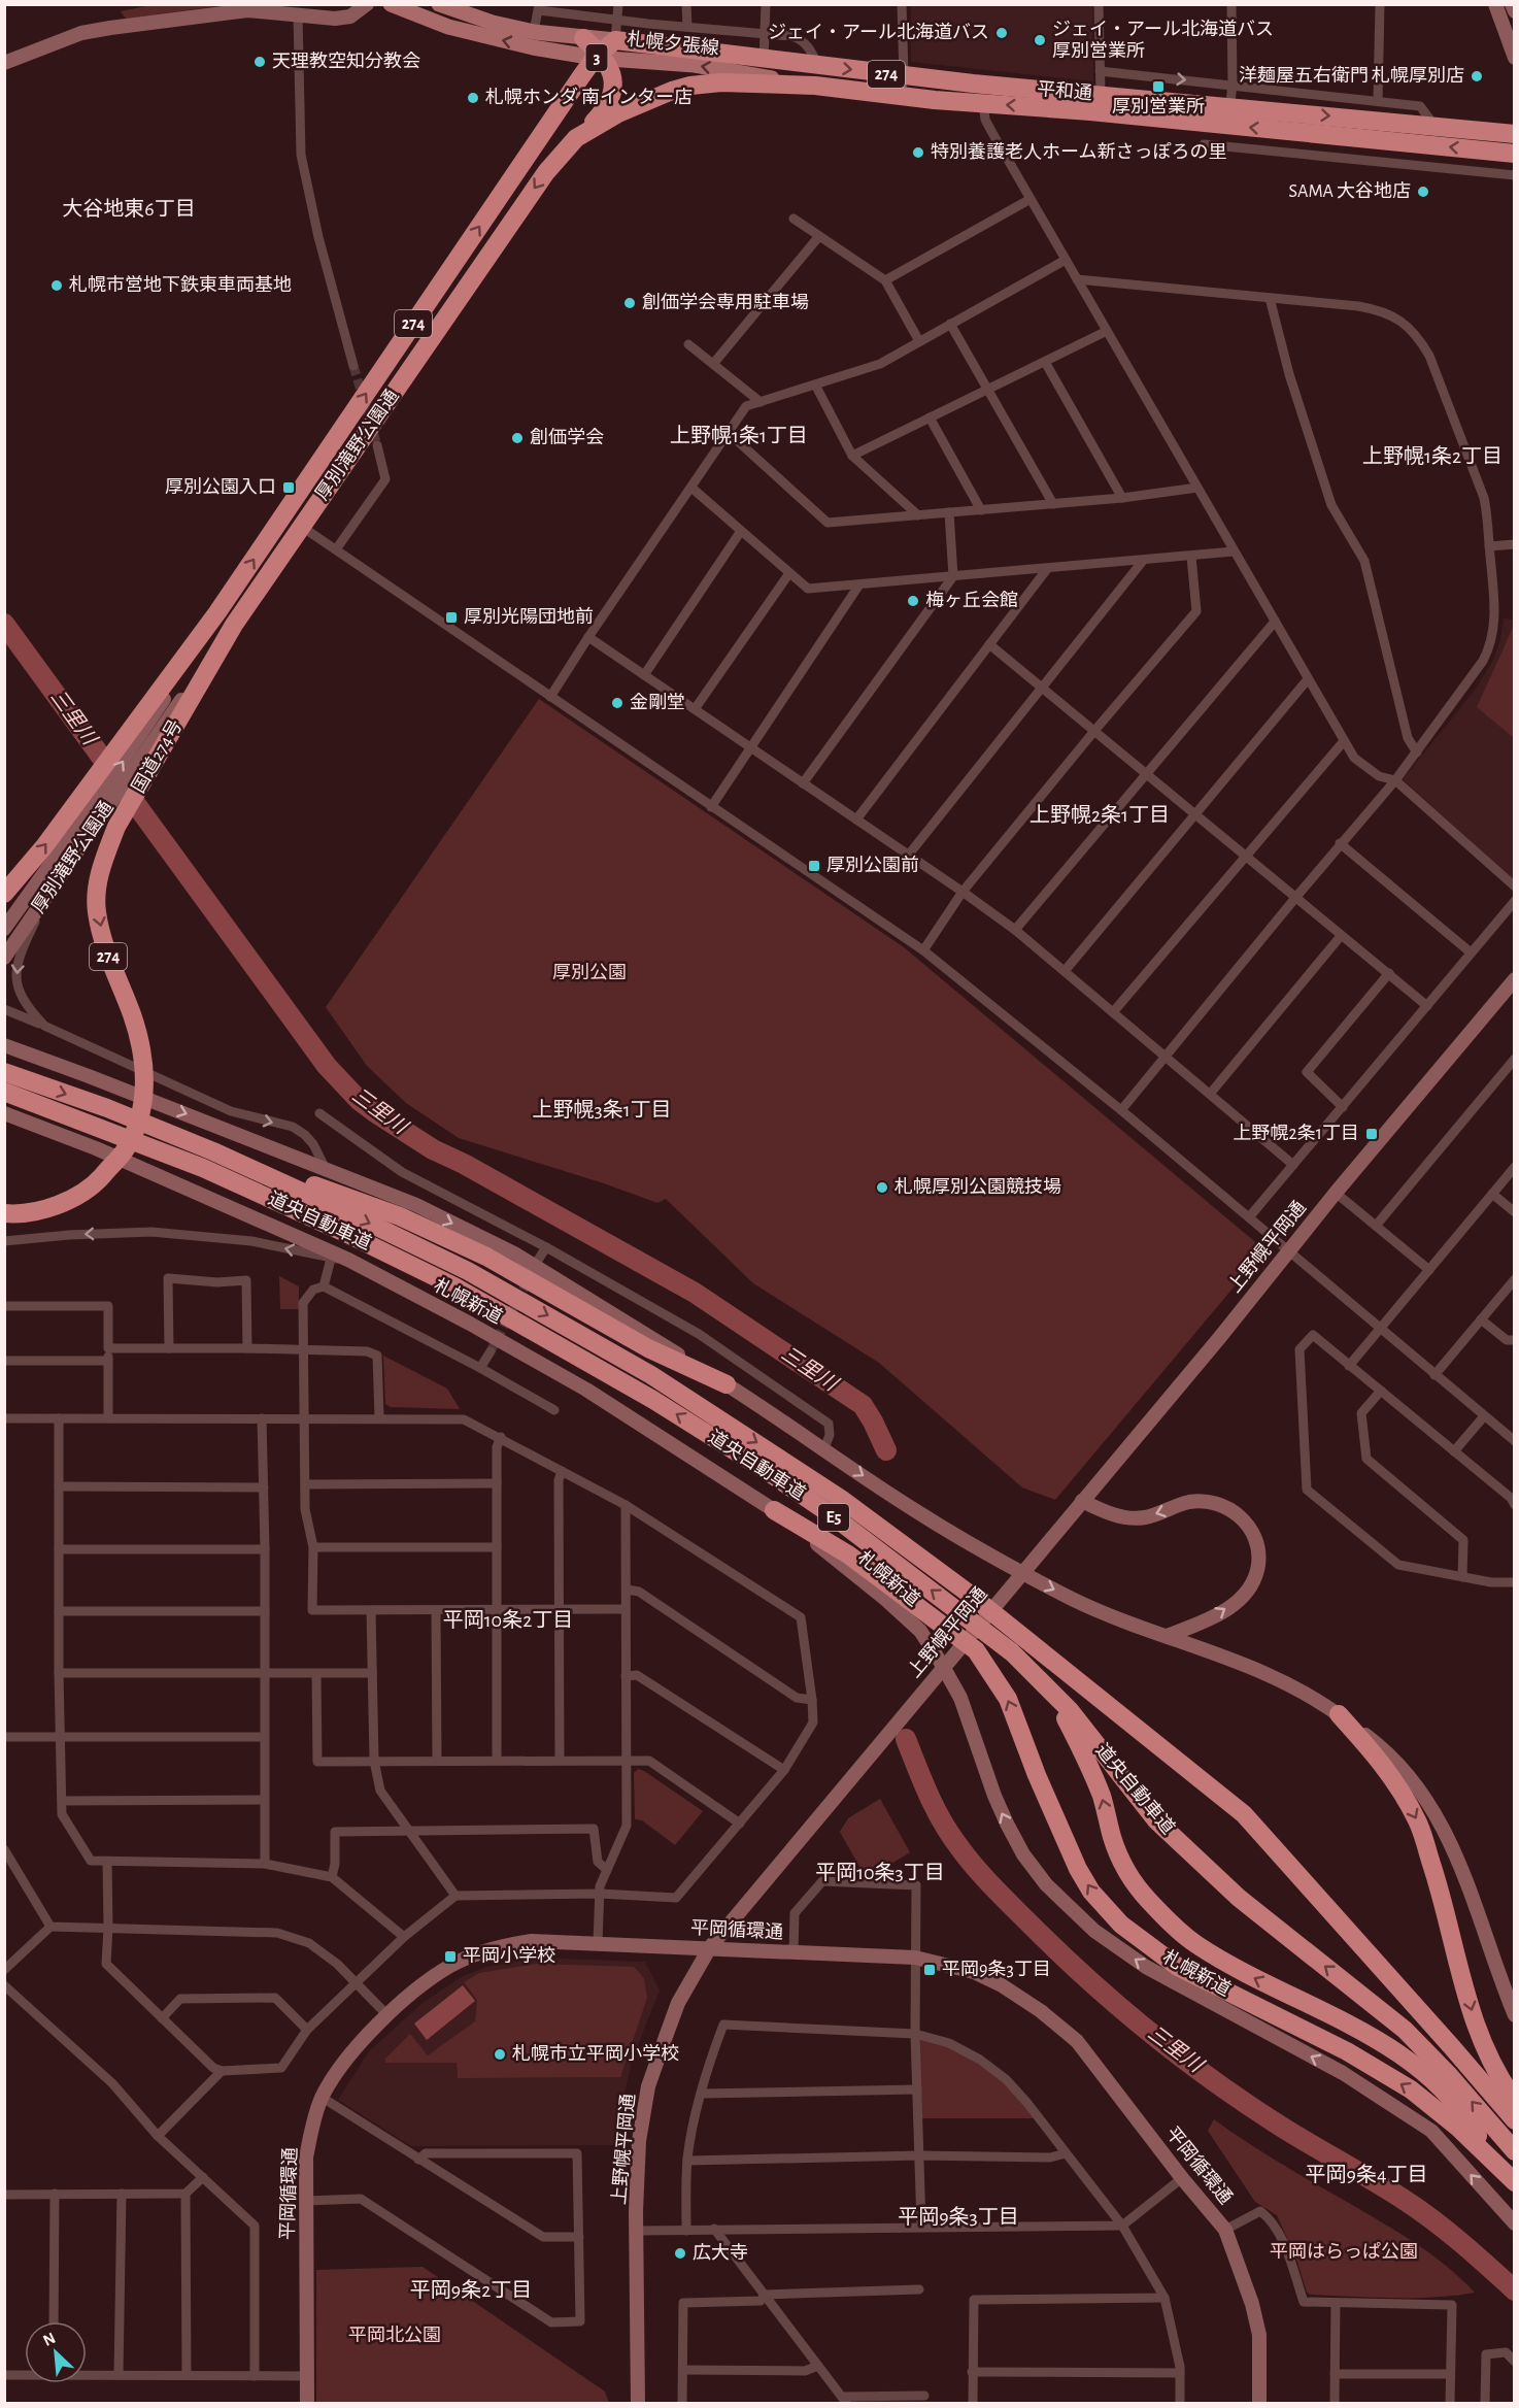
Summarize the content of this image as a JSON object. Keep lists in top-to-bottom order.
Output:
{
  "streets": {
    "highway": [
      "274",
      "平和通",
      "厚別滝野公園通",
      "国道274号",
      "道央自動車道",
      "E5"
    ],
    "main road": ["札幌夕張線", "3"],
    "street": ["上野幌平岡通", "札幌新道", "平岡循環通"]
  },
  "crossings": [
    ["札幌夕張線", "274"],
    ["札幌夕張線", "平和通"],
    ["札幌夕張線", "厚別滝野公園通"],
    ["274", "厚別滝野公園通"],
    ["平和通", "厚別滝野公園通"],
    ["厚別滝野公園通", "国道274号"],
    ["上野幌平岡通", "平岡循環通"]
  ],
  "districts": [
    "大谷地東6丁目",
    "上野幌1条1丁目",
    "上野幌1条2丁目",
    "上野幌2条1丁目",
    "上野幌3条1丁目",
    "平岡10条2丁目",
    "平岡10条3丁目",
    "平岡9条4丁目",
    "平岡9条3丁目",
    "平岡9条2丁目"
  ],
  "water": ["三里川"],
  "parks": ["厚別公園", "平岡はらっぱ公園", "平岡北公園"],
  "places": {
    "other": [
      "ジェイ・アール北海道バス",
      "ジェイ・アール北海道バス 厚別営業所",
      "天理教空知分教会",
      "洋麺屋五右衛門 札幌厚別店",
      "札幌ホンダ 南インター店",
      "特別養護老人ホーム新さっぽろの里",
      "SAMA 大谷地店",
      "札幌市営地下鉄東車両基地",
      "創価学会専用駐車場",
      "創価学会",
      "梅ヶ丘会館",
      "金剛堂",
      "札幌厚別公園競技場",
      "札幌市立平岡小学校",
      "広大寺"
    ],
    "transit": [
      "厚別営業所",
      "厚別公園入口",
      "厚別光陽団地前",
      "厚別公園前",
      "上野幌2条1丁目",
      "平岡小学校",
      "平岡9条3丁目"
    ]
  },
  "north": "top left"
}
